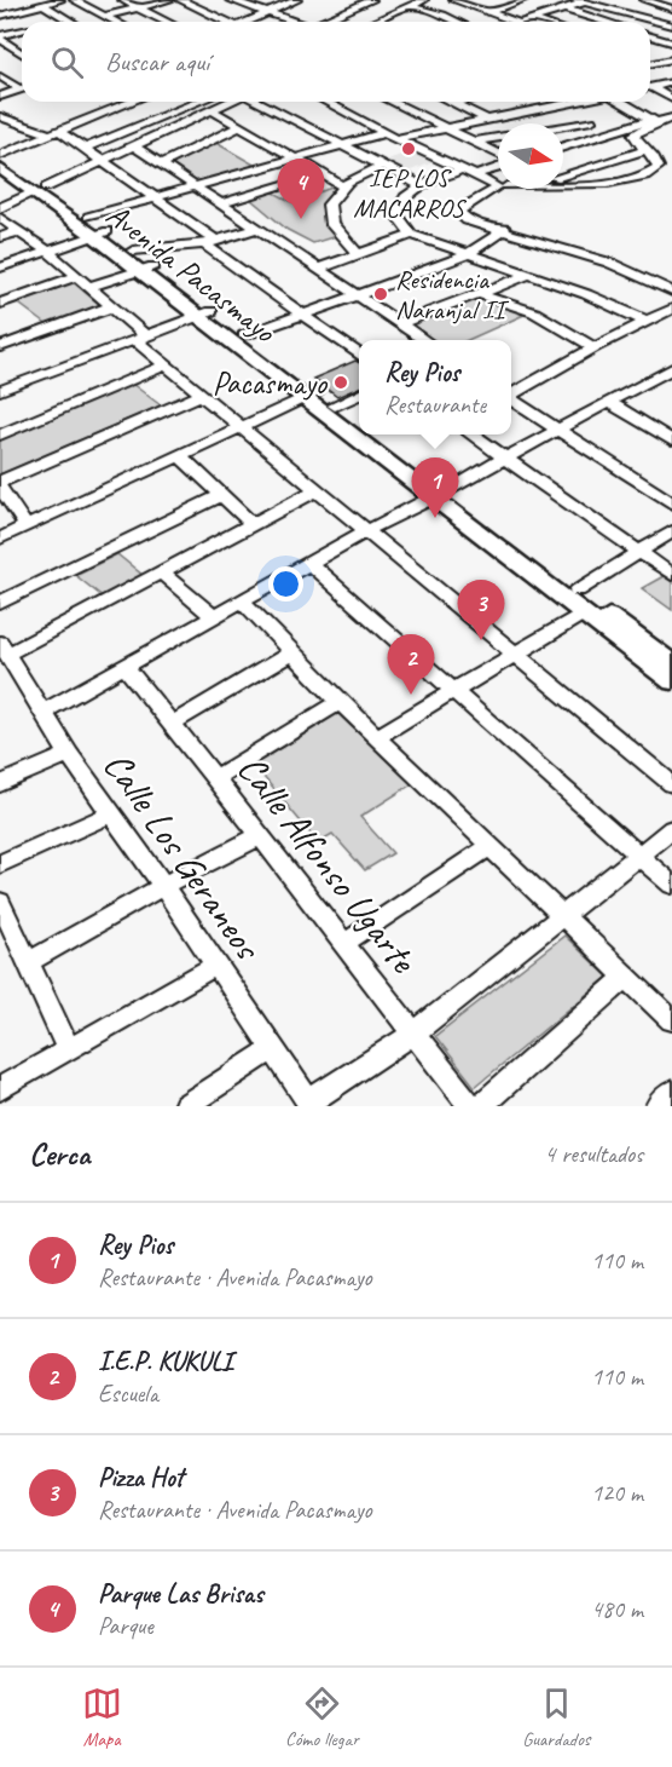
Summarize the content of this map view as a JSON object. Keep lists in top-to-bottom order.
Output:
{
  "streets": {
    "main road": ["Avenida Pacasmayo"],
    "street": ["Calle Los Geraneos", "Calle Alfonso Ugarte"]
  },
  "places": ["IEP LOS MACARROS", "Residencia Naranjal II", "Pacasmayo"],
  "north": "right",
  "page": {
    "search": "Buscar aquí",
    "pins": [
      "4",
      "1",
      "3",
      "2"
    ],
    "popup": ["Rey Pios", "Restaurante"],
    "heading": ["Cerca", "4 resultados"],
    "list": [
      {
        "mark": "1",
        "name": "Rey Pios",
        "note": "Restaurante · Avenida Pacasmayo",
        "value": "110 m"
      },
      {
        "mark": "2",
        "name": "I.E.P. KUKULI",
        "note": "Escuela",
        "value": "110 m"
      },
      {
        "mark": "3",
        "name": "Pizza Hot",
        "note": "Restaurante · Avenida Pacasmayo",
        "value": "120 m"
      },
      {
        "mark": "4",
        "name": "Parque Las Brisas",
        "note": "Parque",
        "value": "480 m"
      }
    ],
    "nav": ["Mapa", "Cómo llegar", "Guardados"]
  }
}
